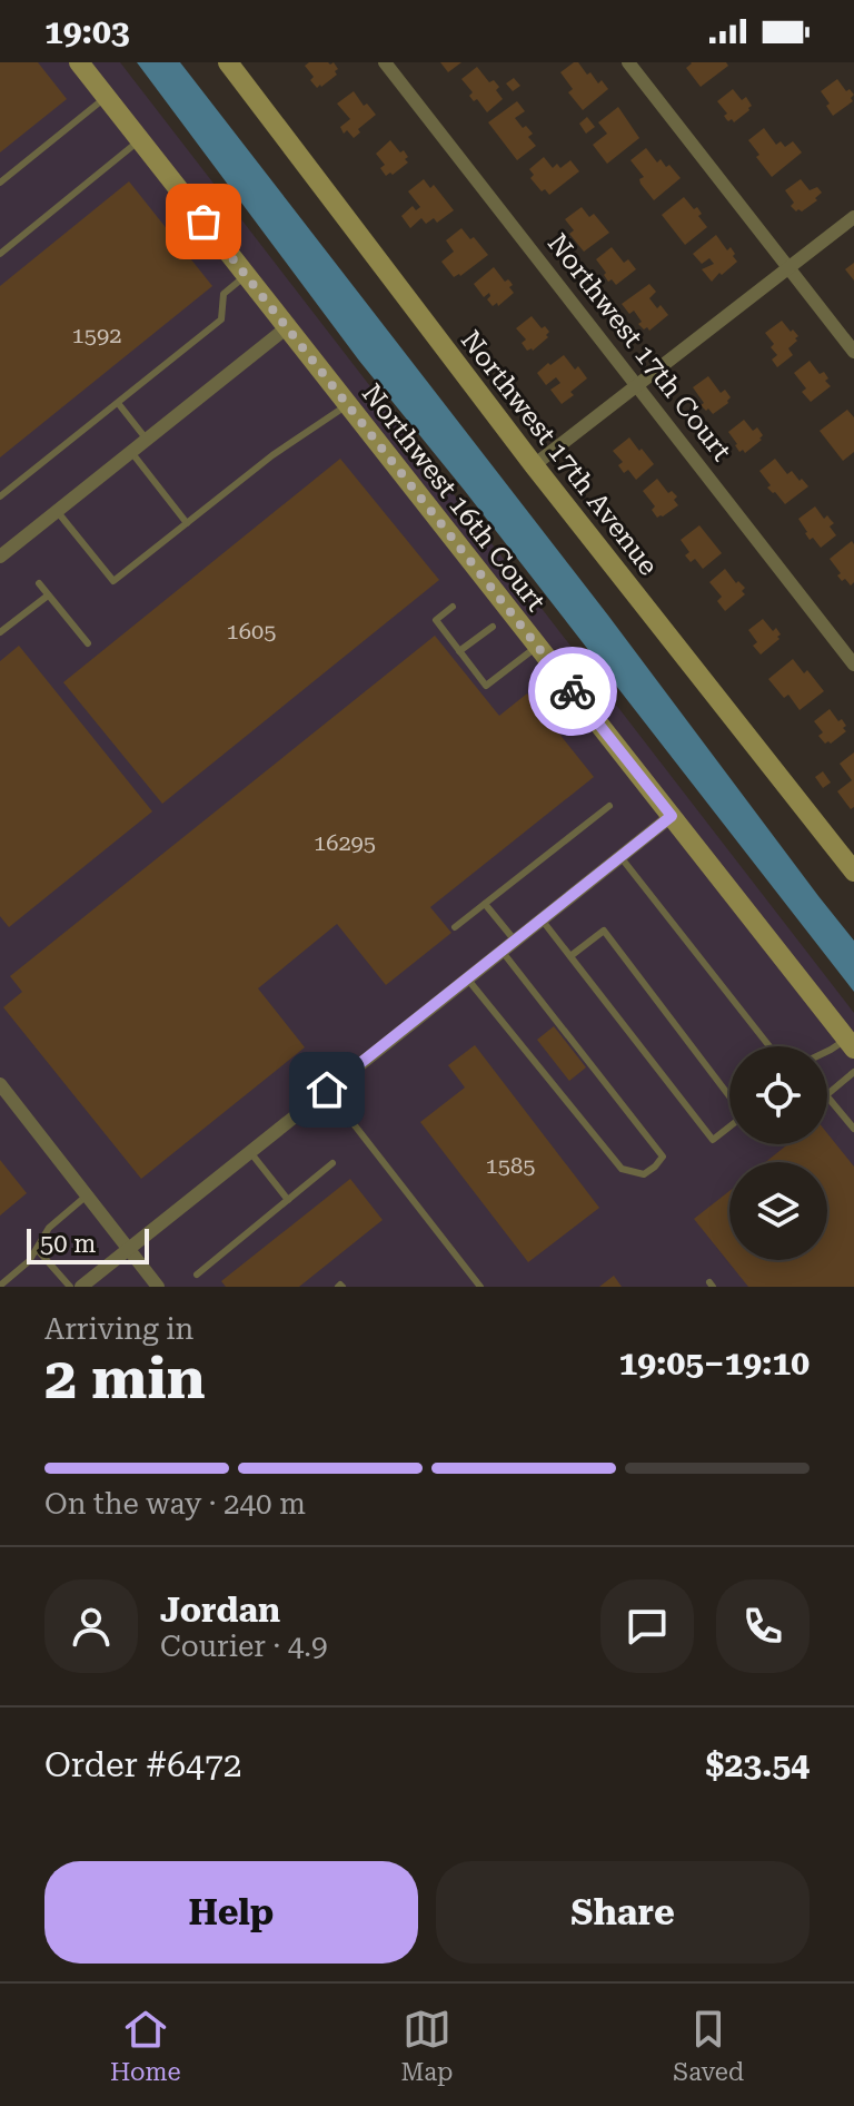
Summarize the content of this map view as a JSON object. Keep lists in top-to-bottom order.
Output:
{
  "streets": {
    "street": ["Northwest 17th Court", "Northwest 17th Avenue", "Northwest 16th Court"]
  },
  "house_numbers": [
    "1592",
    "1605",
    "16295",
    "1585"
  ],
  "scale_bar": "50 m",
  "page": {
    "status": "19:03",
    "scale": "50 m",
    "heading": ["2 min", "Arriving in", "19:05–19:10"],
    "panel": [
      "Jordan",
      "Courier · 4.9",
      "Order #6472",
      "$23.54"
    ],
    "bar": "On the way · 240 m",
    "buttons": ["Help", "Share"],
    "tabs": ["Home", "Map", "Saved"]
  }
}
